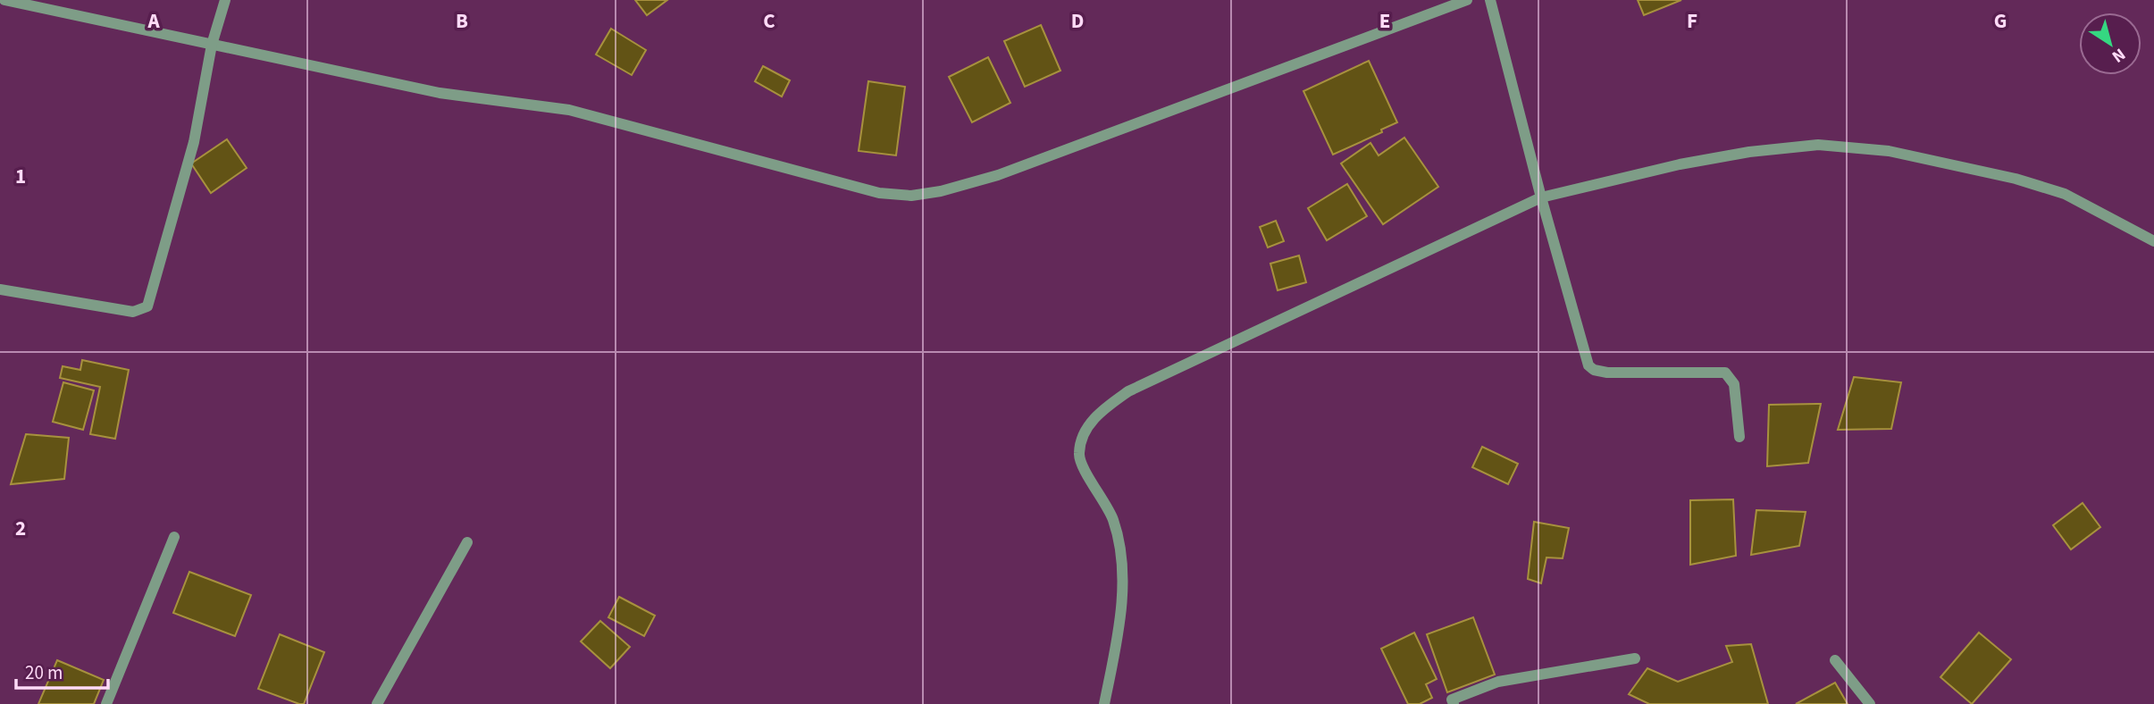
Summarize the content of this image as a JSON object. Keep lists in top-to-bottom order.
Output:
{
  "scale_bar": "20 m",
  "north": "bottom right",
  "grid": {
    "columns": [
      "A",
      "B",
      "C",
      "D",
      "E",
      "F",
      "G"
    ],
    "rows": ["1", "2"]
  }
}
